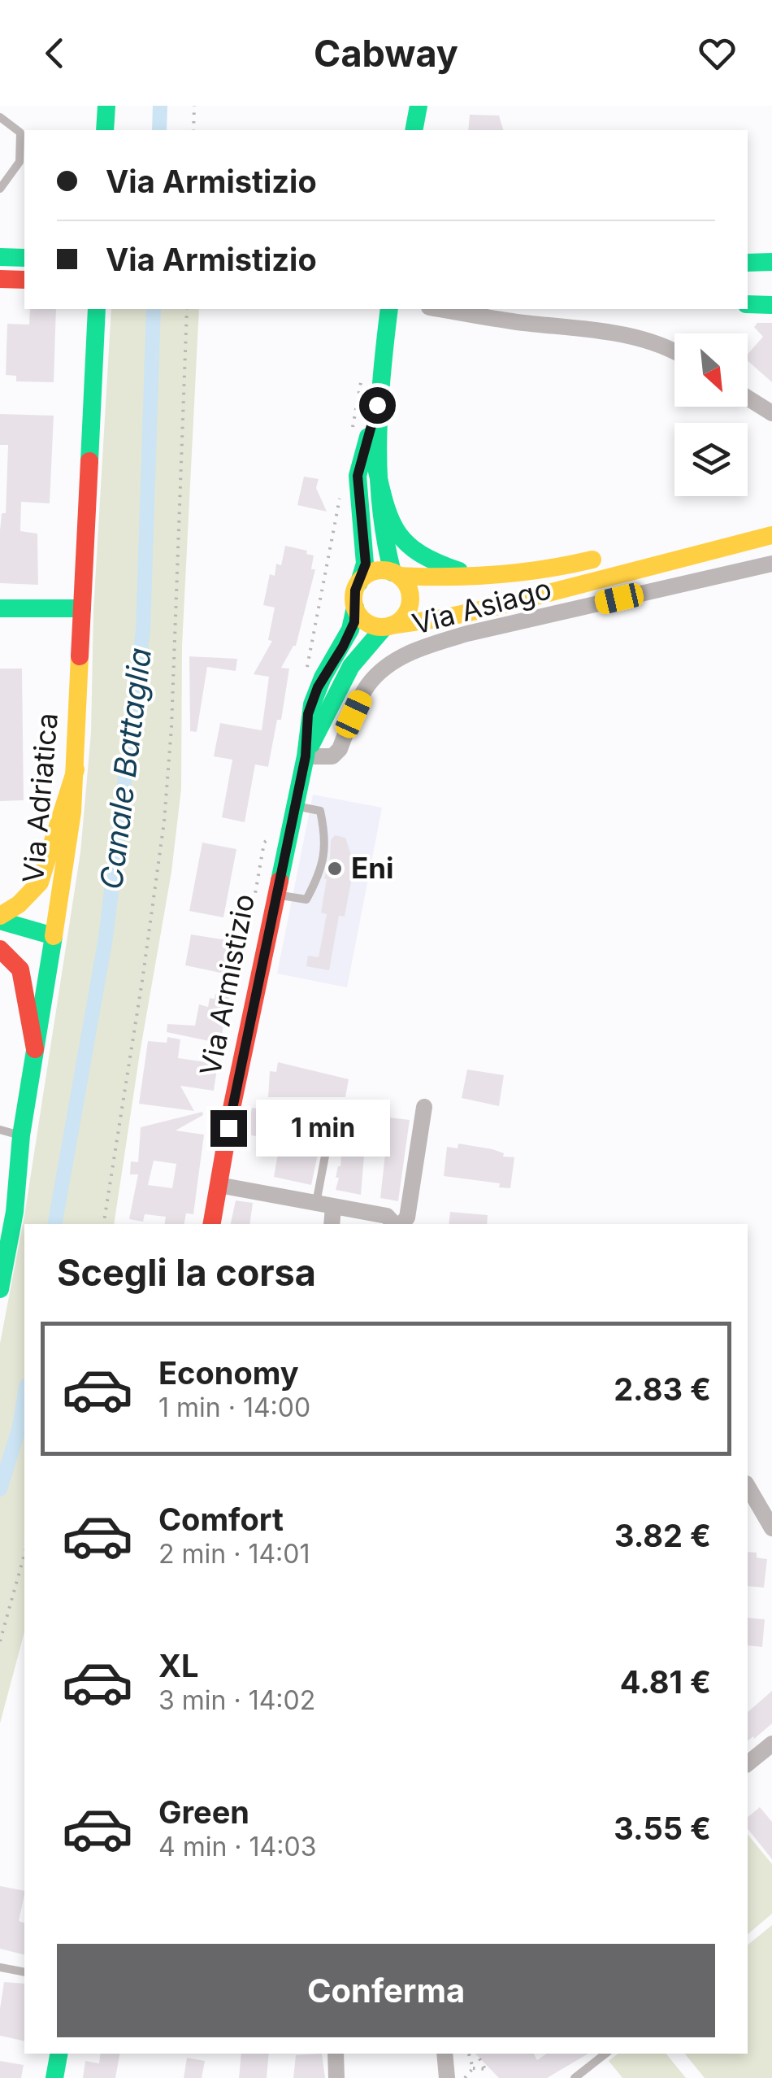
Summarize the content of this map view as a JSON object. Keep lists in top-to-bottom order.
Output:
{
  "streets": {
    "main road": ["Via Adriatica", "Via Armistizio"],
    "street": ["Via Asiago"]
  },
  "crossings": [
    ["Via Asiago", "Via Armistizio"]
  ],
  "water": ["Canale Battaglia"],
  "places": ["Eni"],
  "north": "bottom right",
  "page": {
    "header": "Cabway",
    "banner": ["Via Armistizio", "Via Armistizio"],
    "bubble": "1 min",
    "heading": "Scegli la corsa",
    "list": [
      {
        "name": "Economy",
        "note": "1 min · 14:00",
        "value": "2.83 €"
      },
      {
        "name": "Comfort",
        "note": "2 min · 14:01",
        "value": "3.82 €"
      },
      {
        "name": "XL",
        "note": "3 min · 14:02",
        "value": "4.81 €"
      },
      {
        "name": "Green",
        "note": "4 min · 14:03",
        "value": "3.55 €"
      }
    ],
    "buttons": "Conferma"
  }
}
